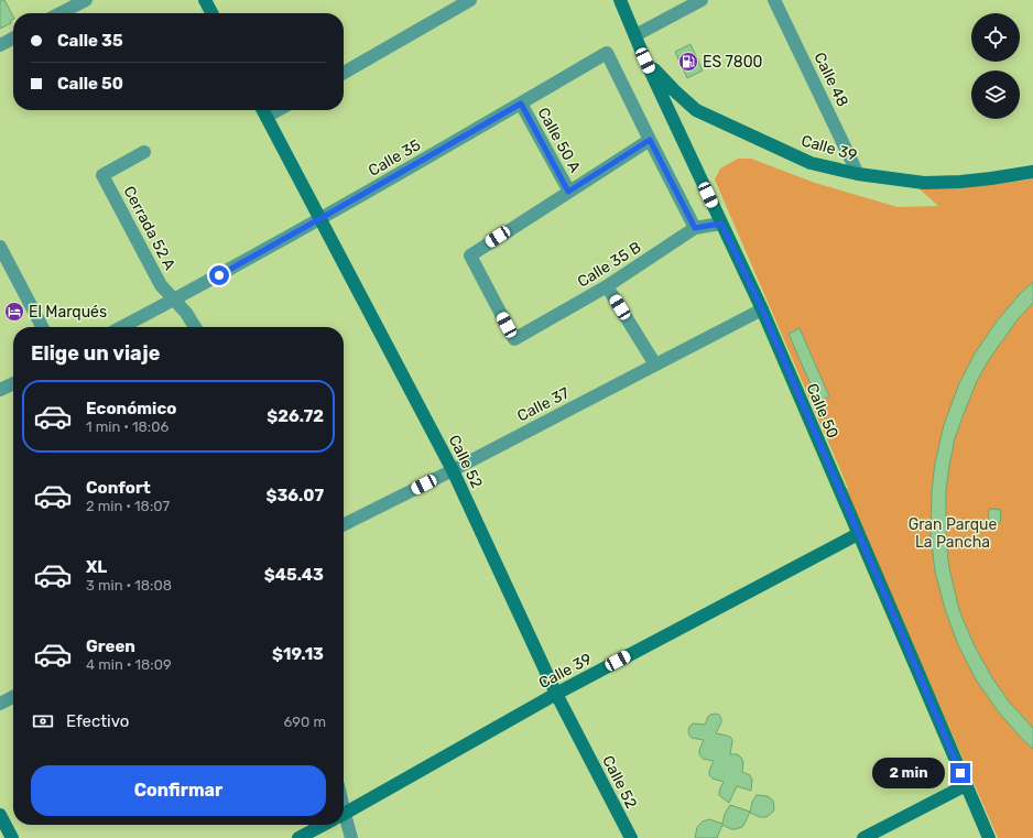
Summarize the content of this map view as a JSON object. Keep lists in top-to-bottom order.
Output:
{
  "streets": {
    "main road": ["Calle 39", "Calle 50", "Calle 52"],
    "street": [
      "Calle 48",
      "Calle 50 A",
      "Calle 35",
      "Cerrada 52 A",
      "Calle 35 B",
      "Calle 37"
    ]
  },
  "crossings": [
    ["Calle 48", "Calle 39"],
    ["Calle 50 A", "Calle 35"],
    ["Calle 50 A", "Calle 35 B"],
    ["Calle 39", "Calle 50"],
    ["Calle 39", "Calle 52"],
    ["Calle 35", "Cerrada 52 A"],
    ["Calle 35", "Calle 52"],
    ["Calle 35 B", "Calle 50"],
    ["Calle 37", "Calle 50"],
    ["Calle 37", "Calle 52"]
  ],
  "parks": ["Gran Parque La Pancha"],
  "places": {
    "fuel station": ["ES 7800"],
    "hotel": ["El Marqués"]
  },
  "page": {
    "banner": ["Calle 35", "Calle 50"],
    "heading": "Elige un viaje",
    "list": [
      {
        "name": "Económico",
        "note": "1 min · 18:06",
        "value": "$26.72"
      },
      {
        "name": "Confort",
        "note": "2 min · 18:07",
        "value": "$36.07"
      },
      {
        "name": "XL",
        "note": "3 min · 18:08",
        "value": "$45.43"
      },
      {
        "name": "Green",
        "note": "4 min · 18:09",
        "value": "$19.13"
      }
    ],
    "pay": ["Efectivo", "690 m"],
    "buttons": "Confirmar",
    "bubble": "2 min"
  }
}
